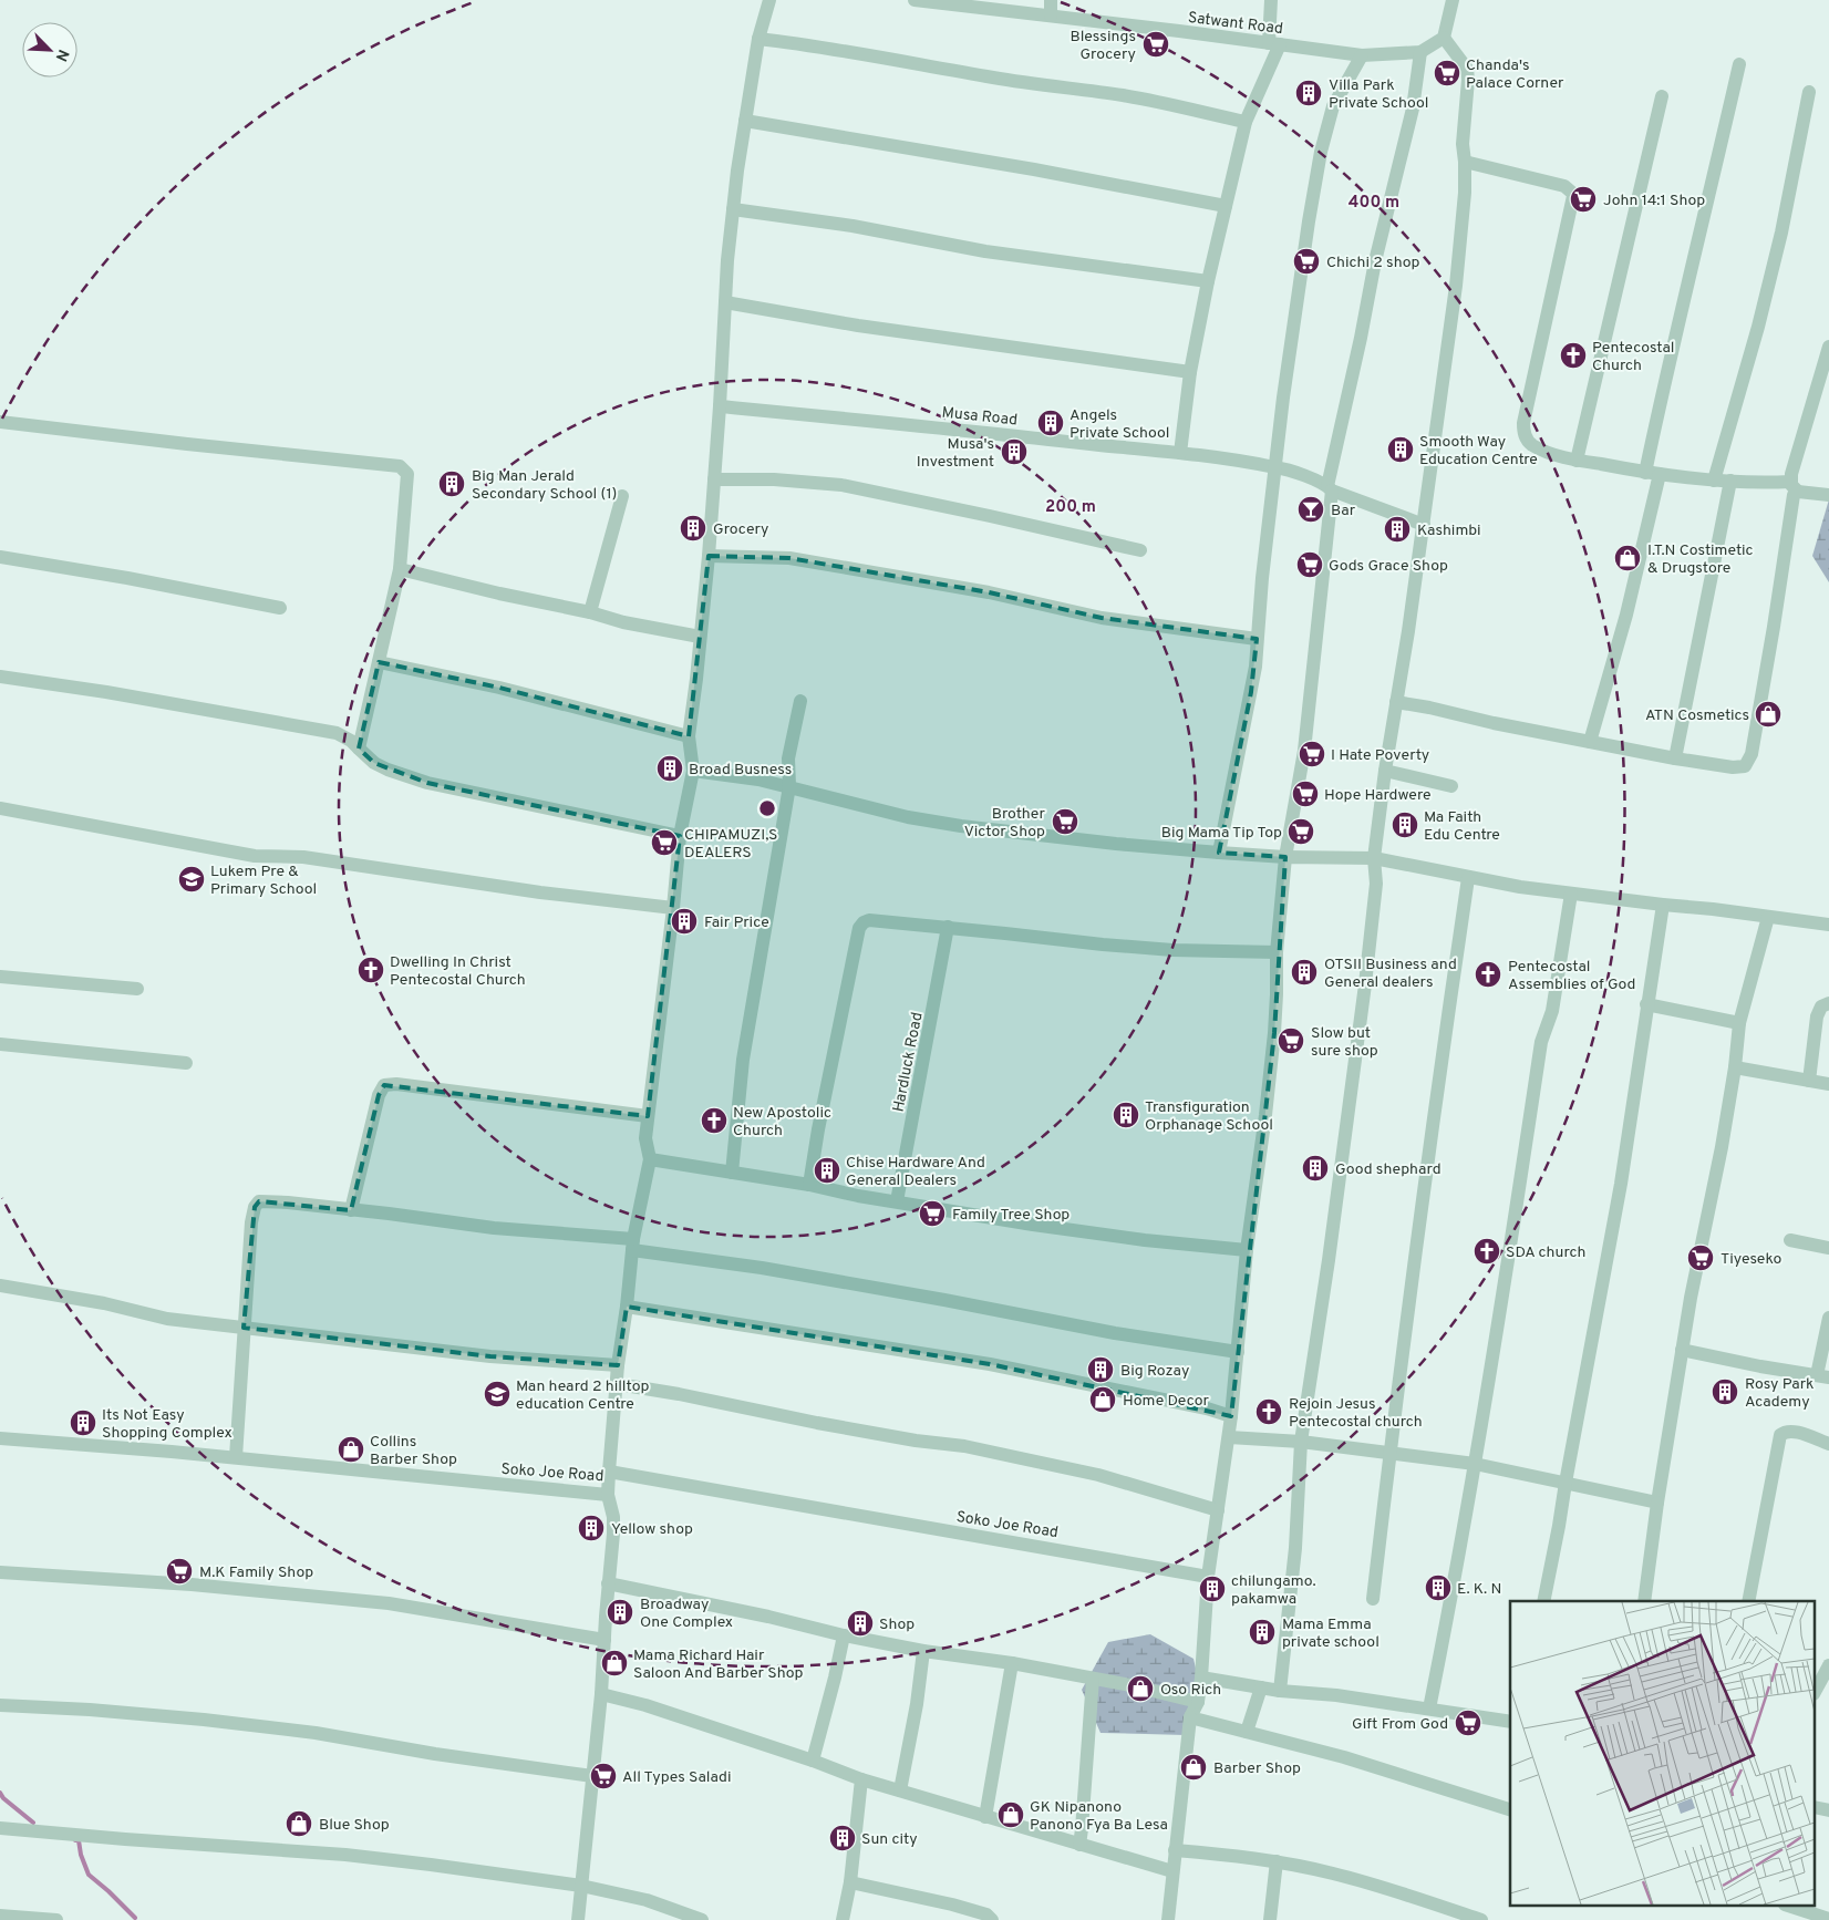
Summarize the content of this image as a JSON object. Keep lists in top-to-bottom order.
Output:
{
  "streets": {
    "street": [
      "Satwant Road",
      "Musa Road",
      "Hardluck Road",
      "Soko Joe Road"
    ]
  },
  "places": {
    "supermarket": [
      "Blessings Grocery",
      "Chanda's Palace Corner",
      "John 14:1 Shop",
      "Chichi 2 shop",
      "Gods Grace Shop",
      "I Hate Poverty",
      "Hope Hardwere",
      "Brother Victor Shop",
      "Big Mama Tip Top",
      "CHIPAMUZI,S DEALERS",
      "Slow but sure shop",
      "Family Tree Shop",
      "Tiyeseko",
      "M.K Family Shop",
      "Gift From God",
      "All Types Saladi"
    ],
    "building": [
      "Villa Park Private School",
      "Angels Private School",
      "Smooth Way Education Centre",
      "Musa's Investment",
      "Big Man Jerald Secondary School (1)",
      "Grocery",
      "Kashimbi",
      "Broad Busness",
      "Ma Faith Edu Centre",
      "Fair Price",
      "OTSII Business and General dealers",
      "Transfiguration Orphanage School",
      "Good shephard",
      "Chise Hardware And General Dealers",
      "Big Rozay",
      "Rosy Park Academy",
      "Its Not Easy Shopping Complex",
      "Yellow shop",
      "E. K. N",
      "chilungamo. pakamwa",
      "Broadway One Complex",
      "Shop",
      "Mama Emma private school",
      "Sun city"
    ],
    "church": [
      "Pentecostal Church",
      "Dwelling In Christ Pentecostal Church",
      "Pentecostal Assemblies of God",
      "New Apostolic Church",
      "SDA church",
      "Rejoin Jesus Pentecostal church"
    ],
    "bar": ["Bar"],
    "shop": [
      "I.T.N Costimetic & Drugstore",
      "ATN Cosmetics",
      "Home Decor",
      "Collins Barber Shop",
      "Mama Richard Hair Saloon And Barber Shop",
      "Oso Rich",
      "Barber Shop",
      "GK Nipanono Panono Fya Ba Lesa",
      "Blue Shop"
    ],
    "school or university": ["Lukem Pre & Primary School", "Man heard 2 hilltop education Centre"]
  },
  "north": "bottom right",
  "rings": ["400 m", "200 m"]
}
